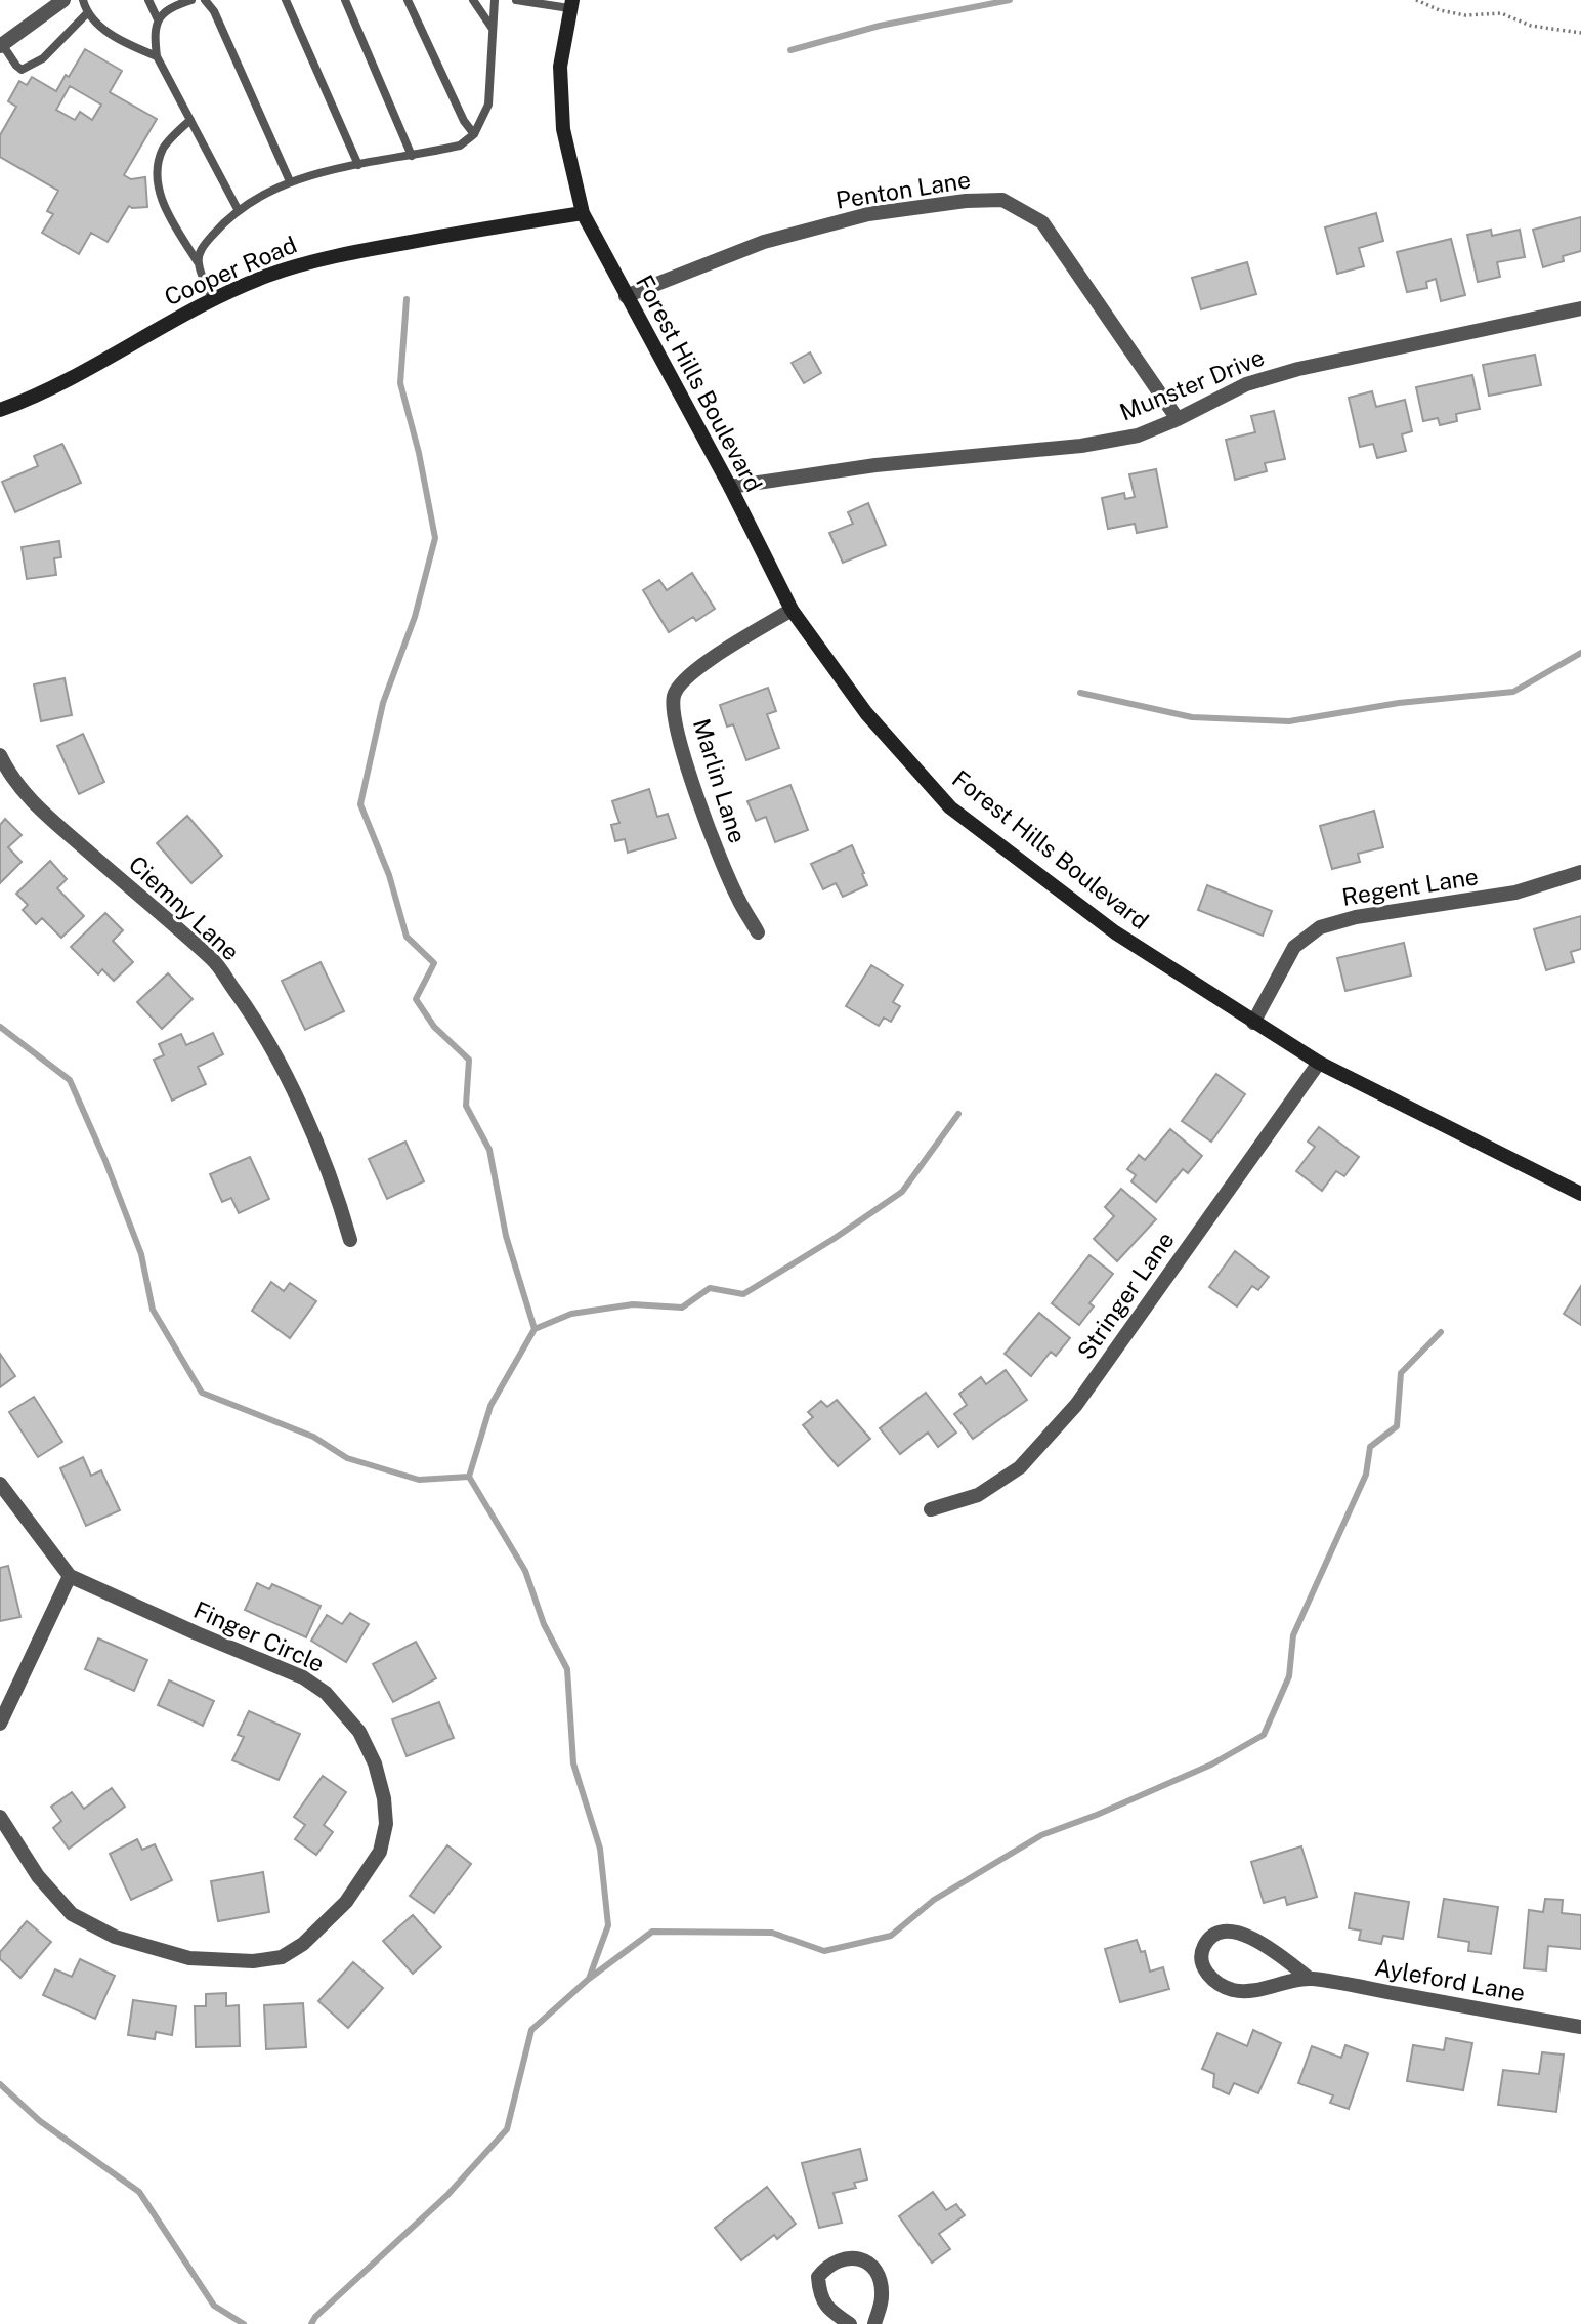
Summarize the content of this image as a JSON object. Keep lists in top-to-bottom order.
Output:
{
  "streets": {
    "main road": ["Cooper Road", "Forest Hills Boulevard"],
    "street": [
      "Penton Lane",
      "Munster Drive",
      "Marlin Lane",
      "Regent Lane",
      "Ciemny Lane",
      "Stringer Lane",
      "Finger Circle",
      "Ayleford Lane"
    ]
  },
  "crossings": [
    ["Penton Lane", "Forest Hills Boulevard"],
    ["Penton Lane", "Munster Drive"],
    ["Cooper Road", "Forest Hills Boulevard"],
    ["Forest Hills Boulevard", "Munster Drive"],
    ["Forest Hills Boulevard", "Marlin Lane"],
    ["Forest Hills Boulevard", "Regent Lane"],
    ["Forest Hills Boulevard", "Stringer Lane"]
  ]
}
